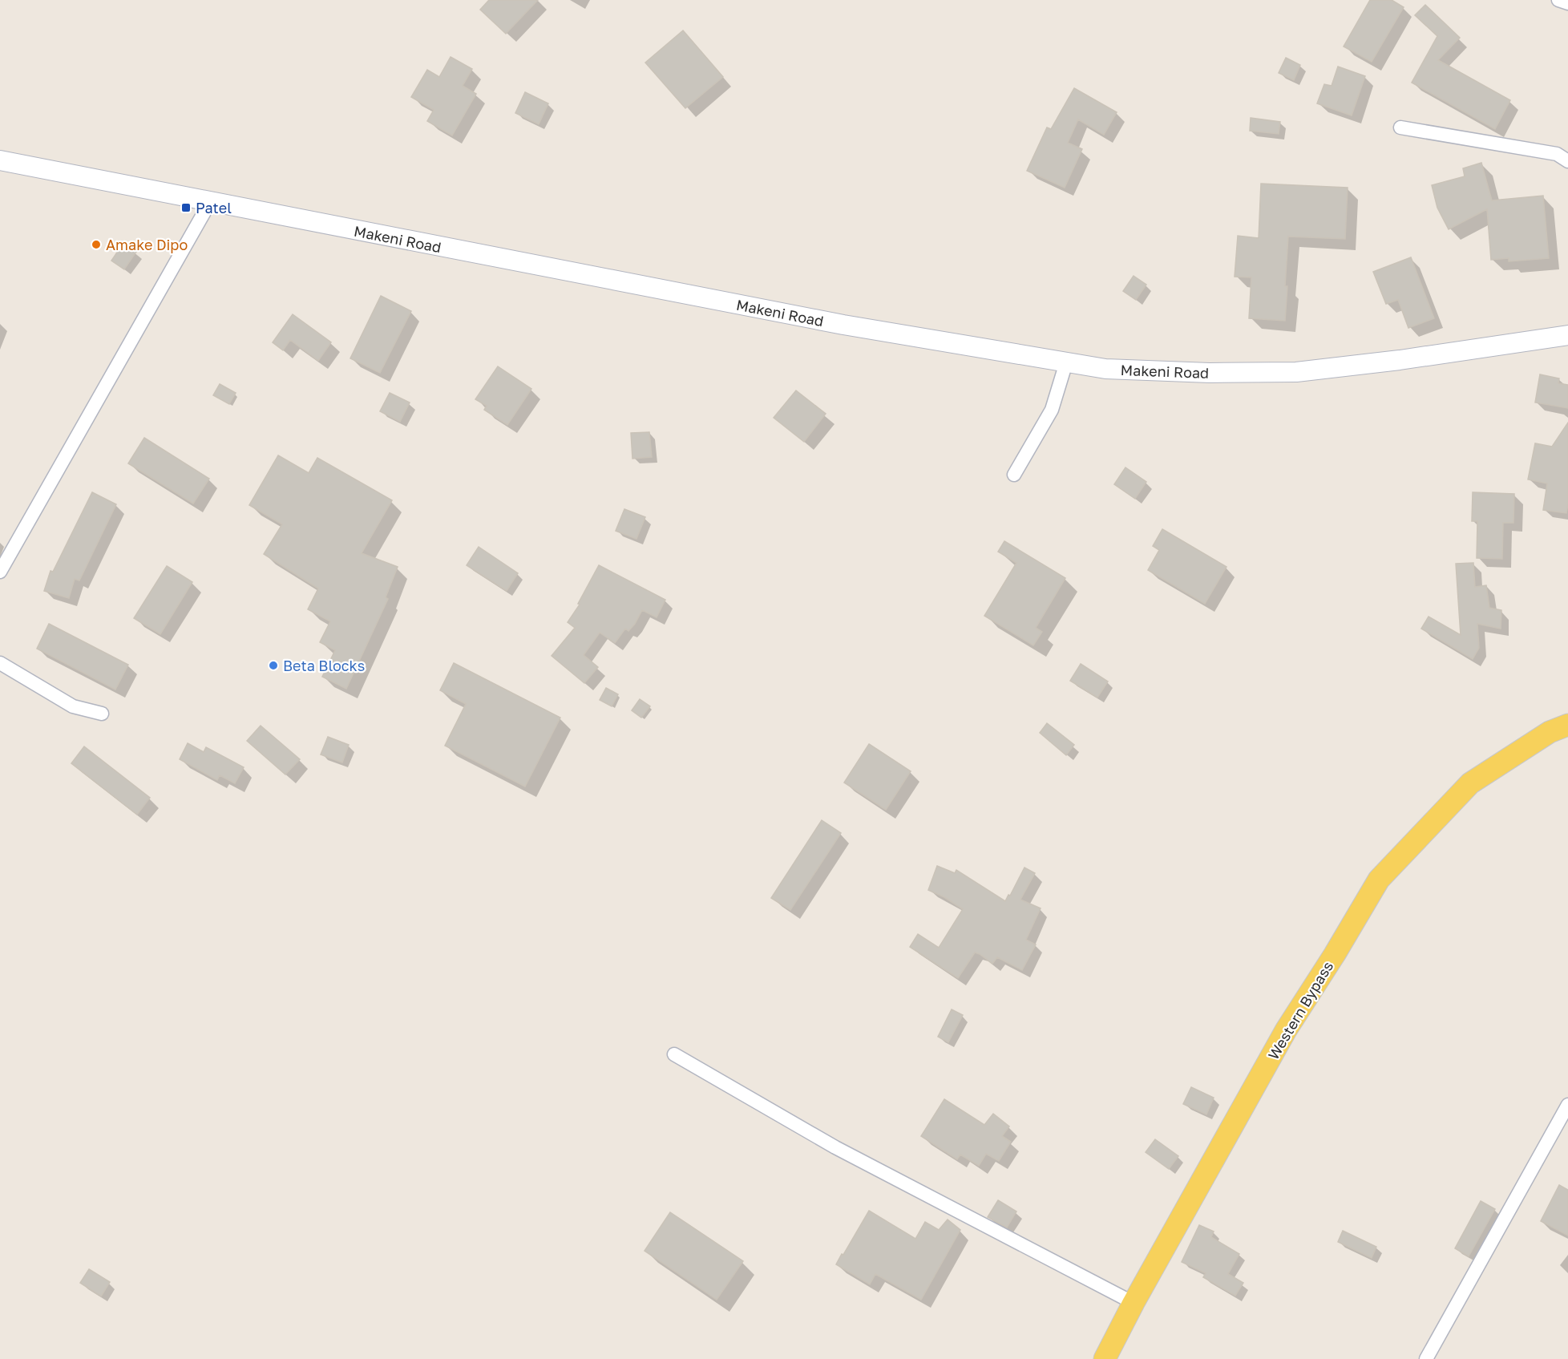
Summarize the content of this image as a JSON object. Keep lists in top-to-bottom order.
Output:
{
  "streets": {
    "main road": ["Makeni Road", "Western Bypass"]
  },
  "places": {
    "transit": ["Patel"],
    "other": ["Amake Dipo", "Beta Blocks"]
  }
}
